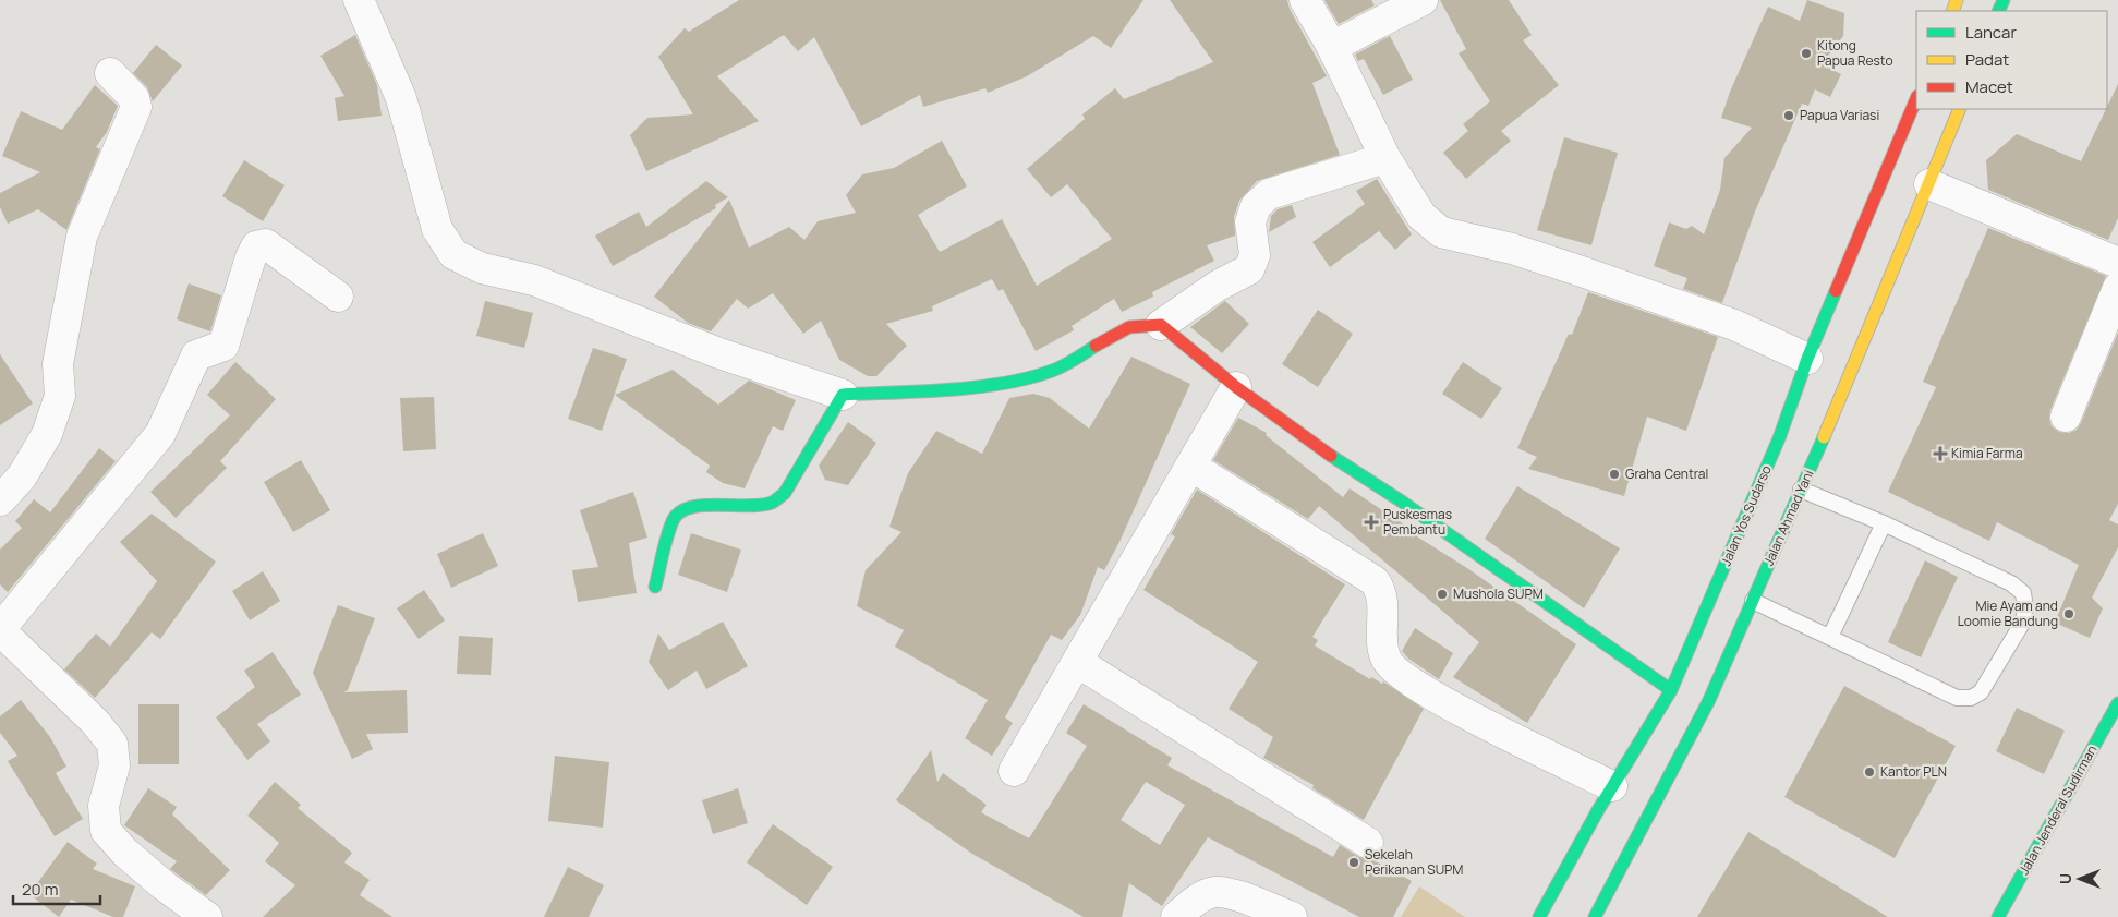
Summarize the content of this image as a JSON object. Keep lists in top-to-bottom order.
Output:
{
  "streets": {
    "main road": ["Jalan Yos Sudarso", "Jalan Ahmad Yani", "Jalan Jenderal Sudirman"]
  },
  "places": {
    "other": [
      "Kitong Papua Resto",
      "Papua Variasi",
      "Graha Central",
      "Mushola SUPM",
      "Mie Ayam and Loomie Bandung",
      "Kantor PLN",
      "Sekelah Perikanan SUPM"
    ],
    "health": ["Kimia Farma", "Puskesmas Pembantu"]
  },
  "legend": ["Lancar", "Padat", "Macet"],
  "scale_bar": "20 m",
  "north": "left"
}
